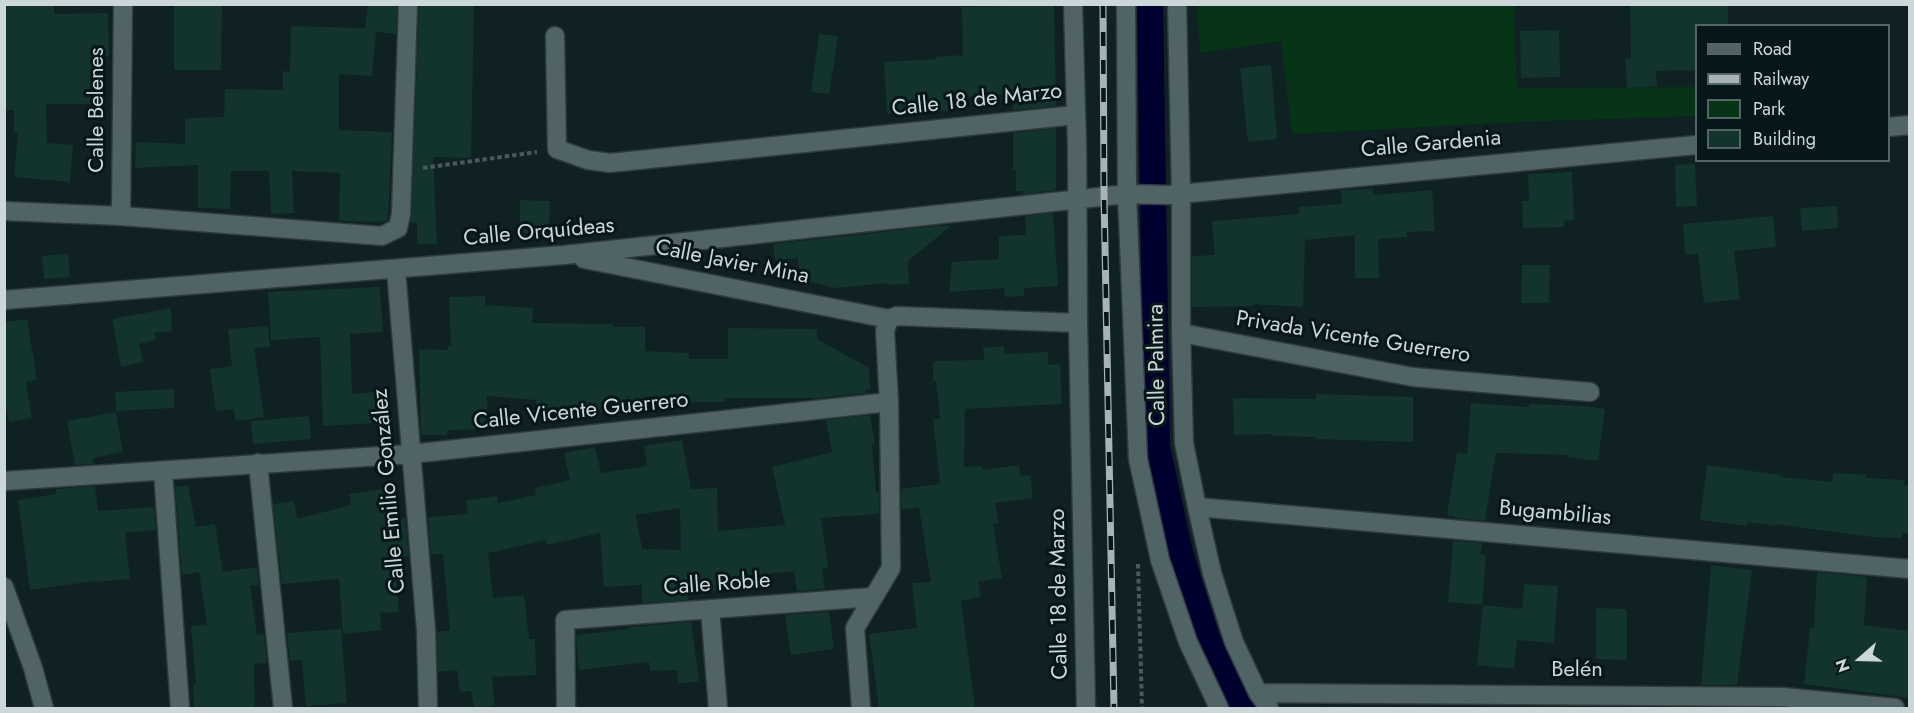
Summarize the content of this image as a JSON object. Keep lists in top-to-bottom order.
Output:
{
  "streets": {
    "street": [
      "Calle 18 de Marzo",
      "Calle Belenes",
      "Calle Gardenia",
      "Calle Orquídeas",
      "Calle Javier Mina",
      "Privada Vicente Guerrero",
      "Calle Palmira",
      "Calle Vicente Guerrero",
      "Calle Emilio González",
      "Bugambilias",
      "Calle Roble",
      "Belén"
    ]
  },
  "crossings": [
    ["Calle 18 de Marzo", "Calle Orquídeas"],
    ["Calle Gardenia", "Calle Orquídeas"],
    ["Calle Gardenia", "Calle Palmira"],
    ["Calle Orquídeas", "Calle Javier Mina"],
    ["Calle Orquídeas", "Calle Emilio González"],
    ["Privada Vicente Guerrero", "Calle Palmira"],
    ["Calle Palmira", "Bugambilias"],
    ["Calle Palmira", "Belén"],
    ["Calle Vicente Guerrero", "Calle Emilio González"]
  ],
  "legend": [
    "Road",
    "Railway",
    "Park",
    "Building"
  ],
  "north": "left"
}
